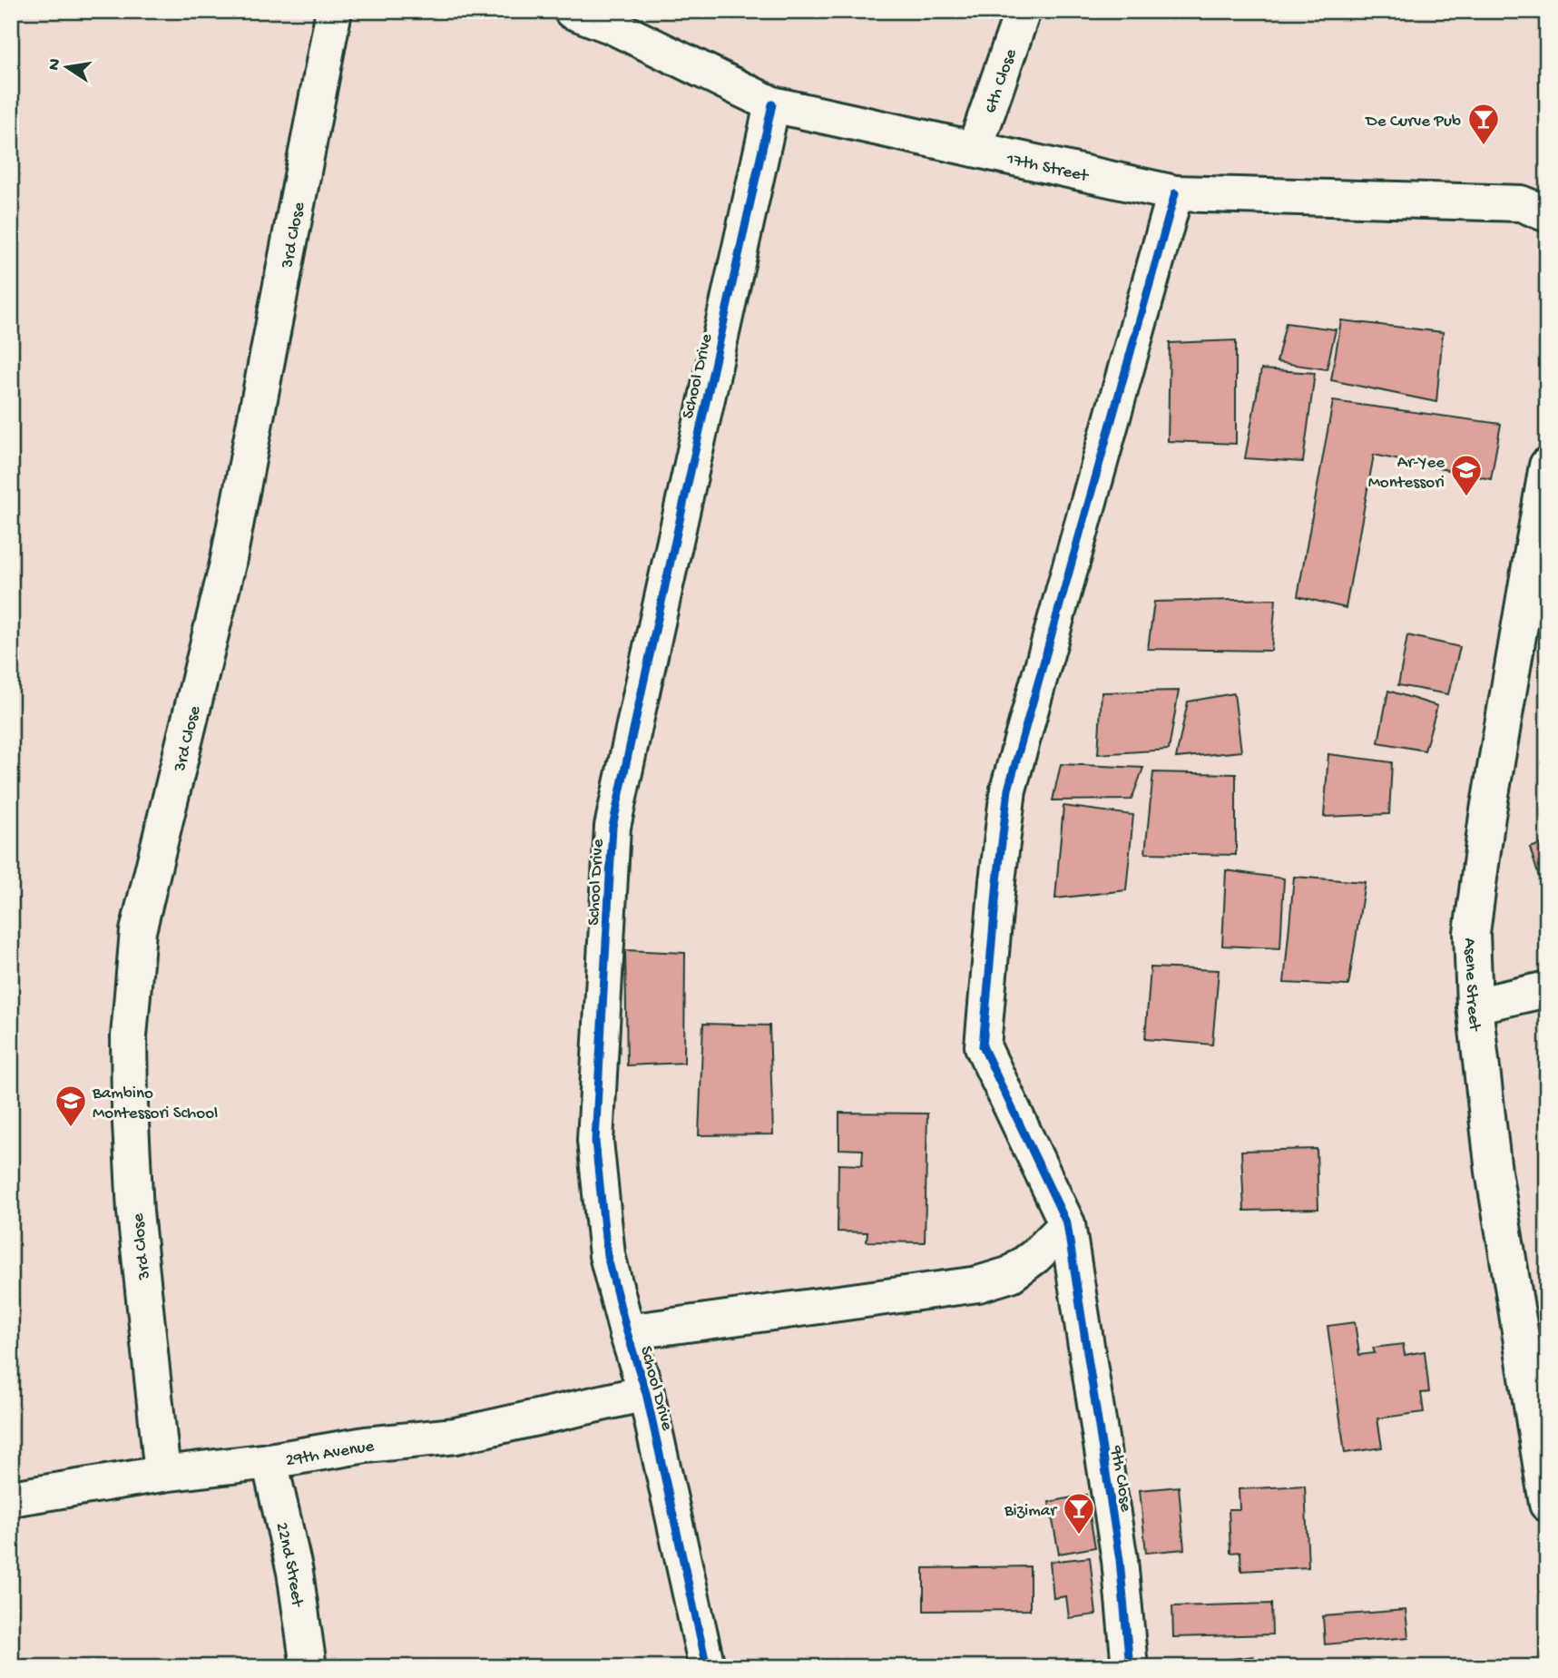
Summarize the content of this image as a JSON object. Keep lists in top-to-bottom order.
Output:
{
  "streets": {
    "street": [
      "6th Close",
      "17th Street",
      "3rd Close",
      "School Drive",
      "Asene Street",
      "29th Avenue",
      "9th Close",
      "22nd Street"
    ]
  },
  "crossings": [
    ["6th Close", "17th Street"],
    ["17th Street", "School Drive"],
    ["17th Street", "9th Close"],
    ["3rd Close", "29th Avenue"],
    ["School Drive", "29th Avenue"],
    ["29th Avenue", "22nd Street"]
  ],
  "places": {
    "bar": ["De Curve Pub", "Bizimar"],
    "school or university": ["Ar-Yee Montessori", "Bambino Montessori School"]
  },
  "north": "left"
}
